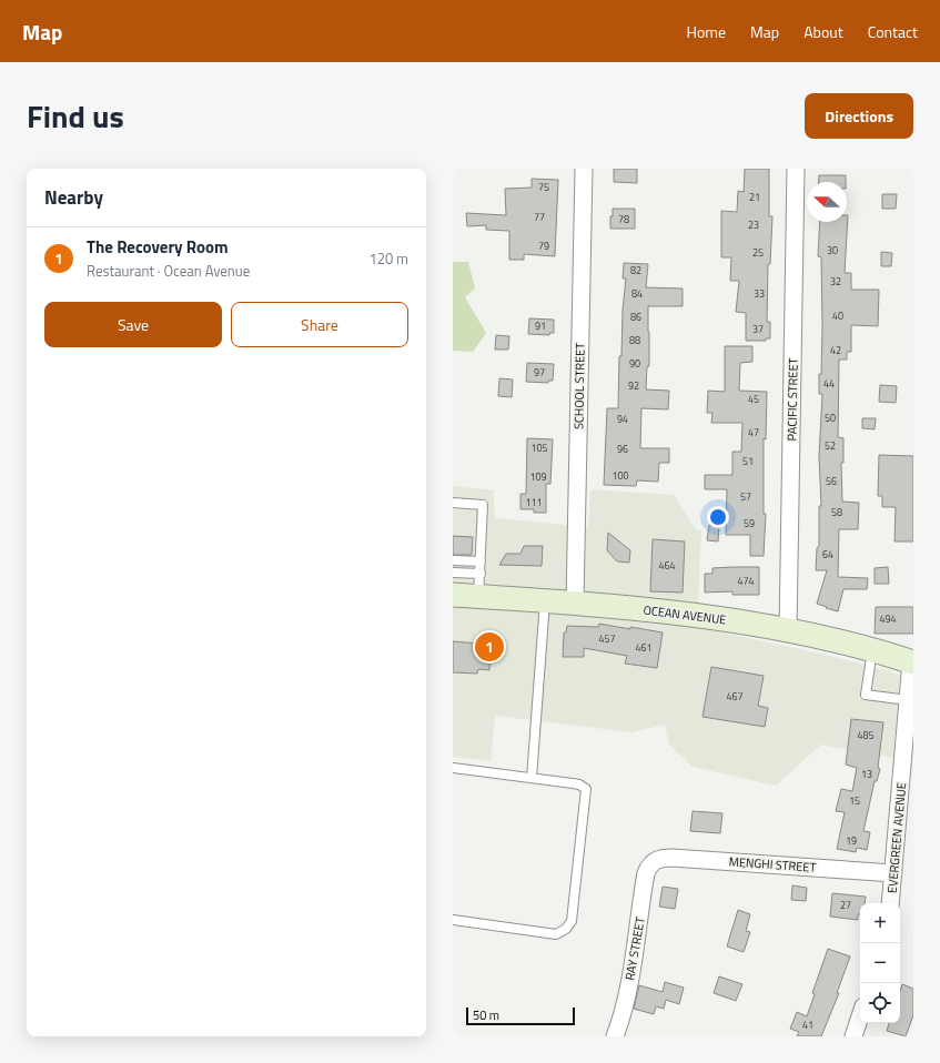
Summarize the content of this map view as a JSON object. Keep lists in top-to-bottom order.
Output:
{
  "streets": {
    "main road": ["OCEAN AVENUE"],
    "street": [
      "SCHOOL STREET",
      "PACIFIC STREET",
      "EVERGREEN AVENUE",
      "MENGHI STREET",
      "RAY STREET"
    ]
  },
  "crossings": [
    ["SCHOOL STREET", "OCEAN AVENUE"],
    ["PACIFIC STREET", "OCEAN AVENUE"],
    ["OCEAN AVENUE", "EVERGREEN AVENUE"],
    ["EVERGREEN AVENUE", "MENGHI STREET"],
    ["MENGHI STREET", "RAY STREET"]
  ],
  "house_numbers": [
    "75",
    "21",
    "77",
    "78",
    "23",
    "79",
    "30",
    "25",
    "82",
    "32",
    "84",
    "33",
    "40",
    "86",
    "91",
    "37",
    "88",
    "42",
    "90",
    "97",
    "44",
    "92",
    "45",
    "50",
    "94",
    "47",
    "52",
    "105",
    "96",
    "51",
    "100",
    "109",
    "56",
    "57",
    "111",
    "58",
    "59",
    "64",
    "464",
    "474",
    "494",
    "457",
    "461",
    "467",
    "485",
    "13",
    "15",
    "19",
    "27",
    "41"
  ],
  "scale_bar": "50 m",
  "north": "left",
  "page": {
    "header": "Map",
    "nav": [
      "Home",
      "Map",
      "About",
      "Contact"
    ],
    "title": "Find us",
    "buttons": [
      "Directions",
      ["Save", "Share"]
    ],
    "heading": "Nearby",
    "list": [
      {
        "mark": "1",
        "name": "The Recovery Room",
        "note": "Restaurant · Ocean Avenue",
        "value": "120 m"
      }
    ],
    "pins": "1",
    "map_buttons": ["+", "−"],
    "scale": "50 m"
  }
}
